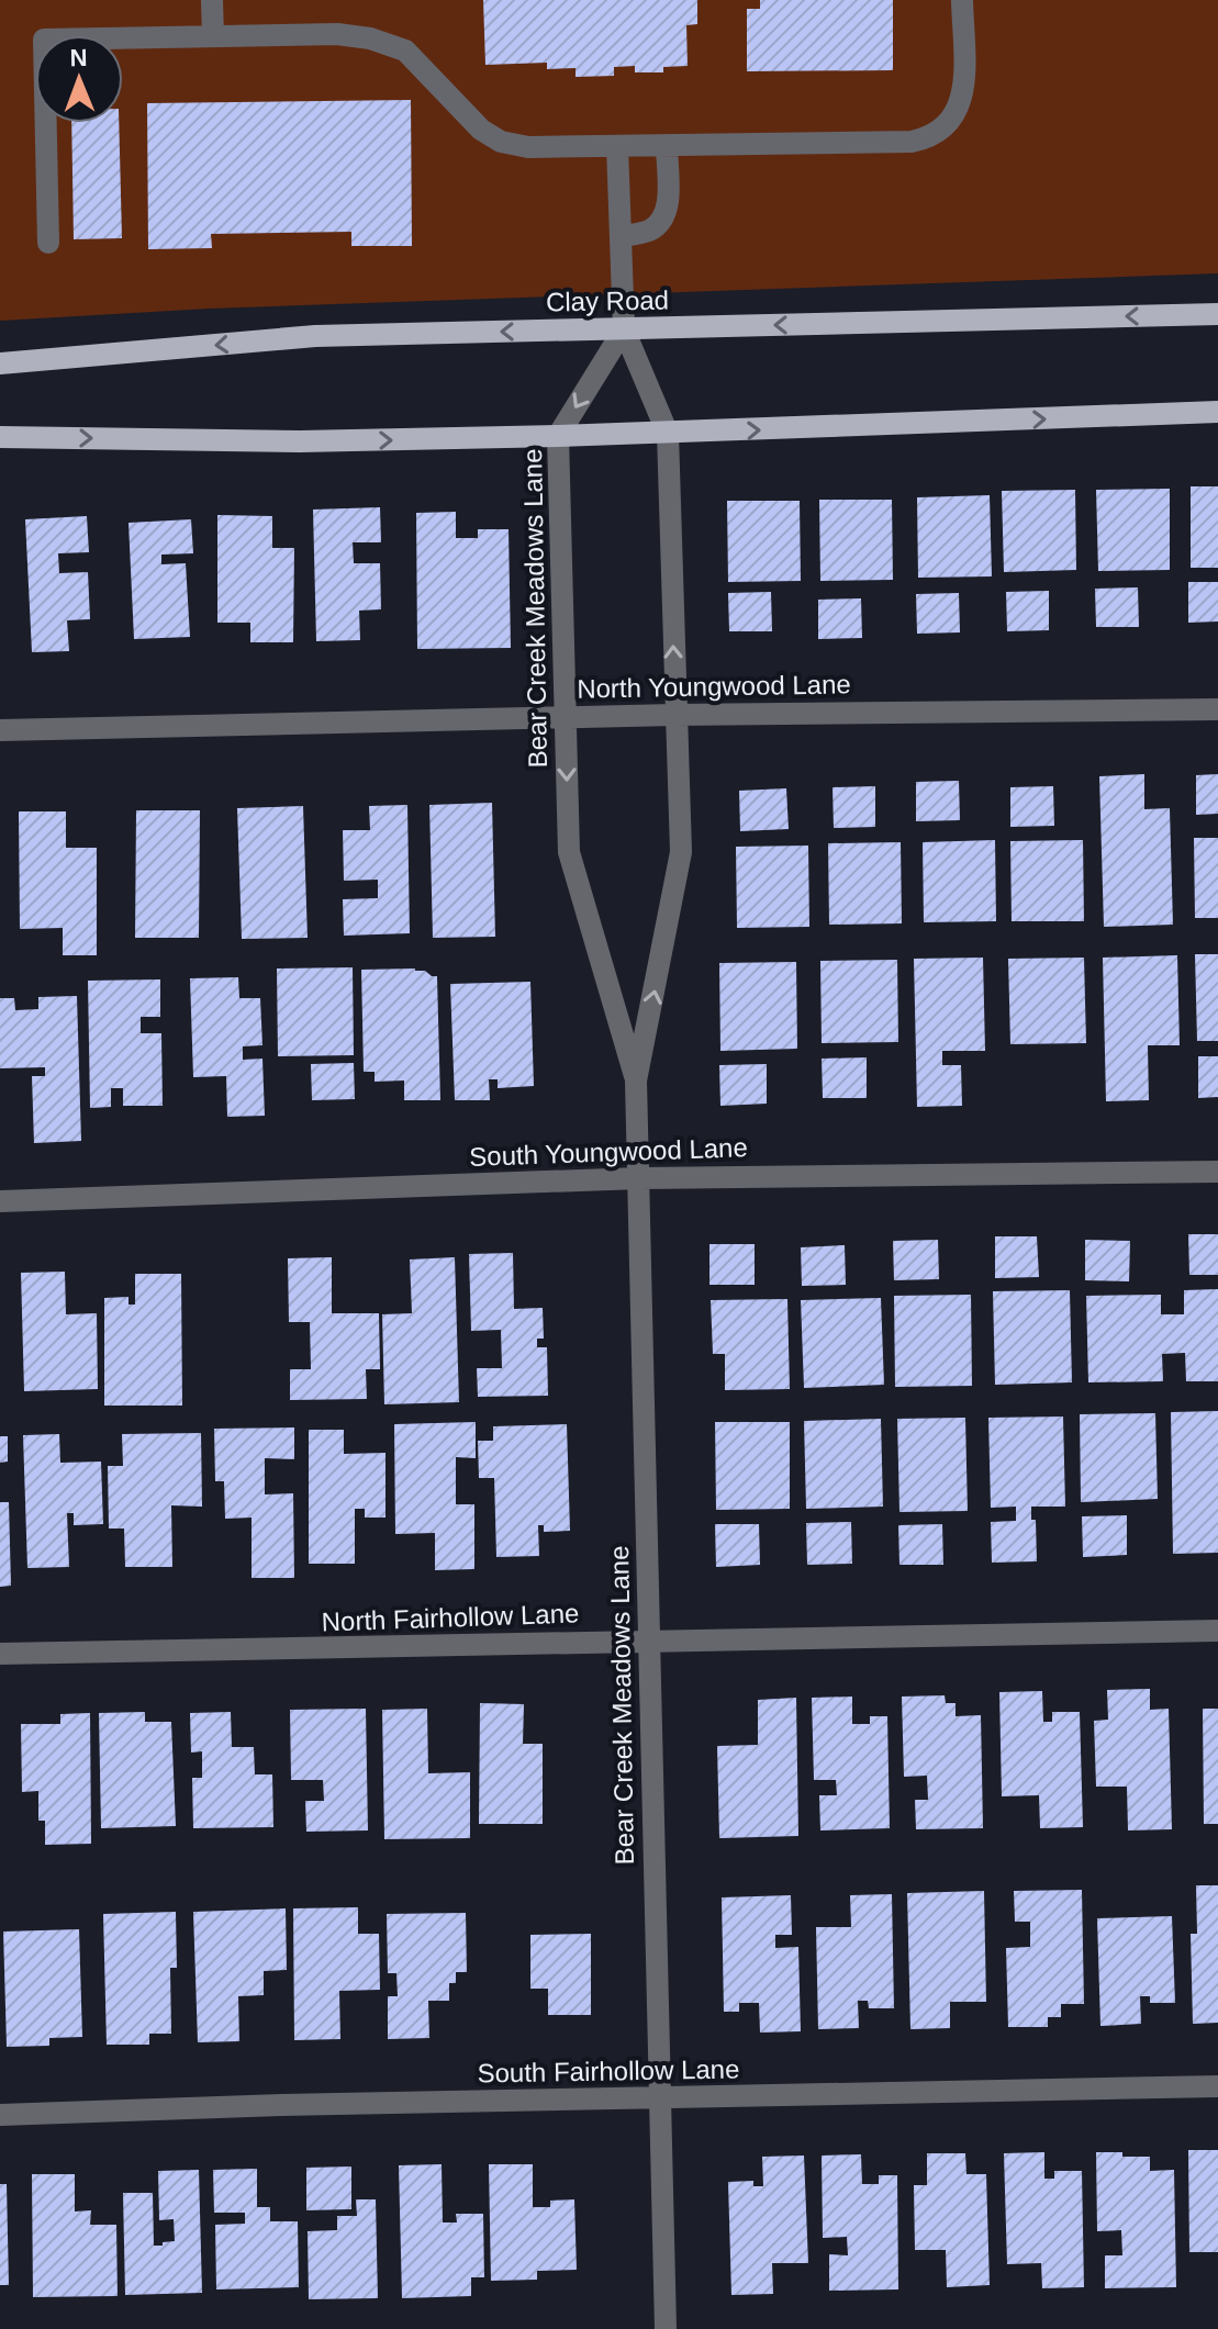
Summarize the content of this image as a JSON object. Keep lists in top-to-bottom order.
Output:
{
  "streets": {
    "main road": ["Clay Road"],
    "street": [
      "Bear Creek Meadows Lane",
      "North Youngwood Lane",
      "South Youngwood Lane",
      "North Fairhollow Lane",
      "South Fairhollow Lane"
    ]
  },
  "crossings": [
    ["Clay Road", "Bear Creek Meadows Lane"],
    ["Bear Creek Meadows Lane", "North Youngwood Lane"],
    ["Bear Creek Meadows Lane", "South Youngwood Lane"],
    ["Bear Creek Meadows Lane", "North Fairhollow Lane"],
    ["Bear Creek Meadows Lane", "South Fairhollow Lane"]
  ],
  "north": "top"
}
